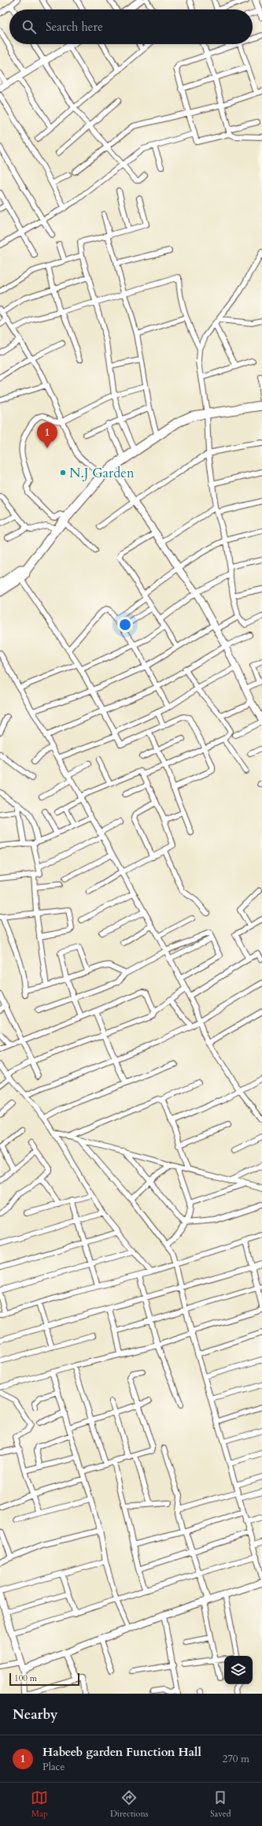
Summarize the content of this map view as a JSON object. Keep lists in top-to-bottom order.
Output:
{
  "places": ["N.J Garden"],
  "scale_bar": "100 m",
  "page": {
    "search": "Search here",
    "pins": "1",
    "scale": "100 m",
    "heading": "Nearby",
    "list": [
      {
        "mark": "1",
        "name": "Habeeb garden Function Hall",
        "note": "Place",
        "value": "270 m"
      }
    ],
    "nav": ["Map", "Directions", "Saved"]
  }
}
